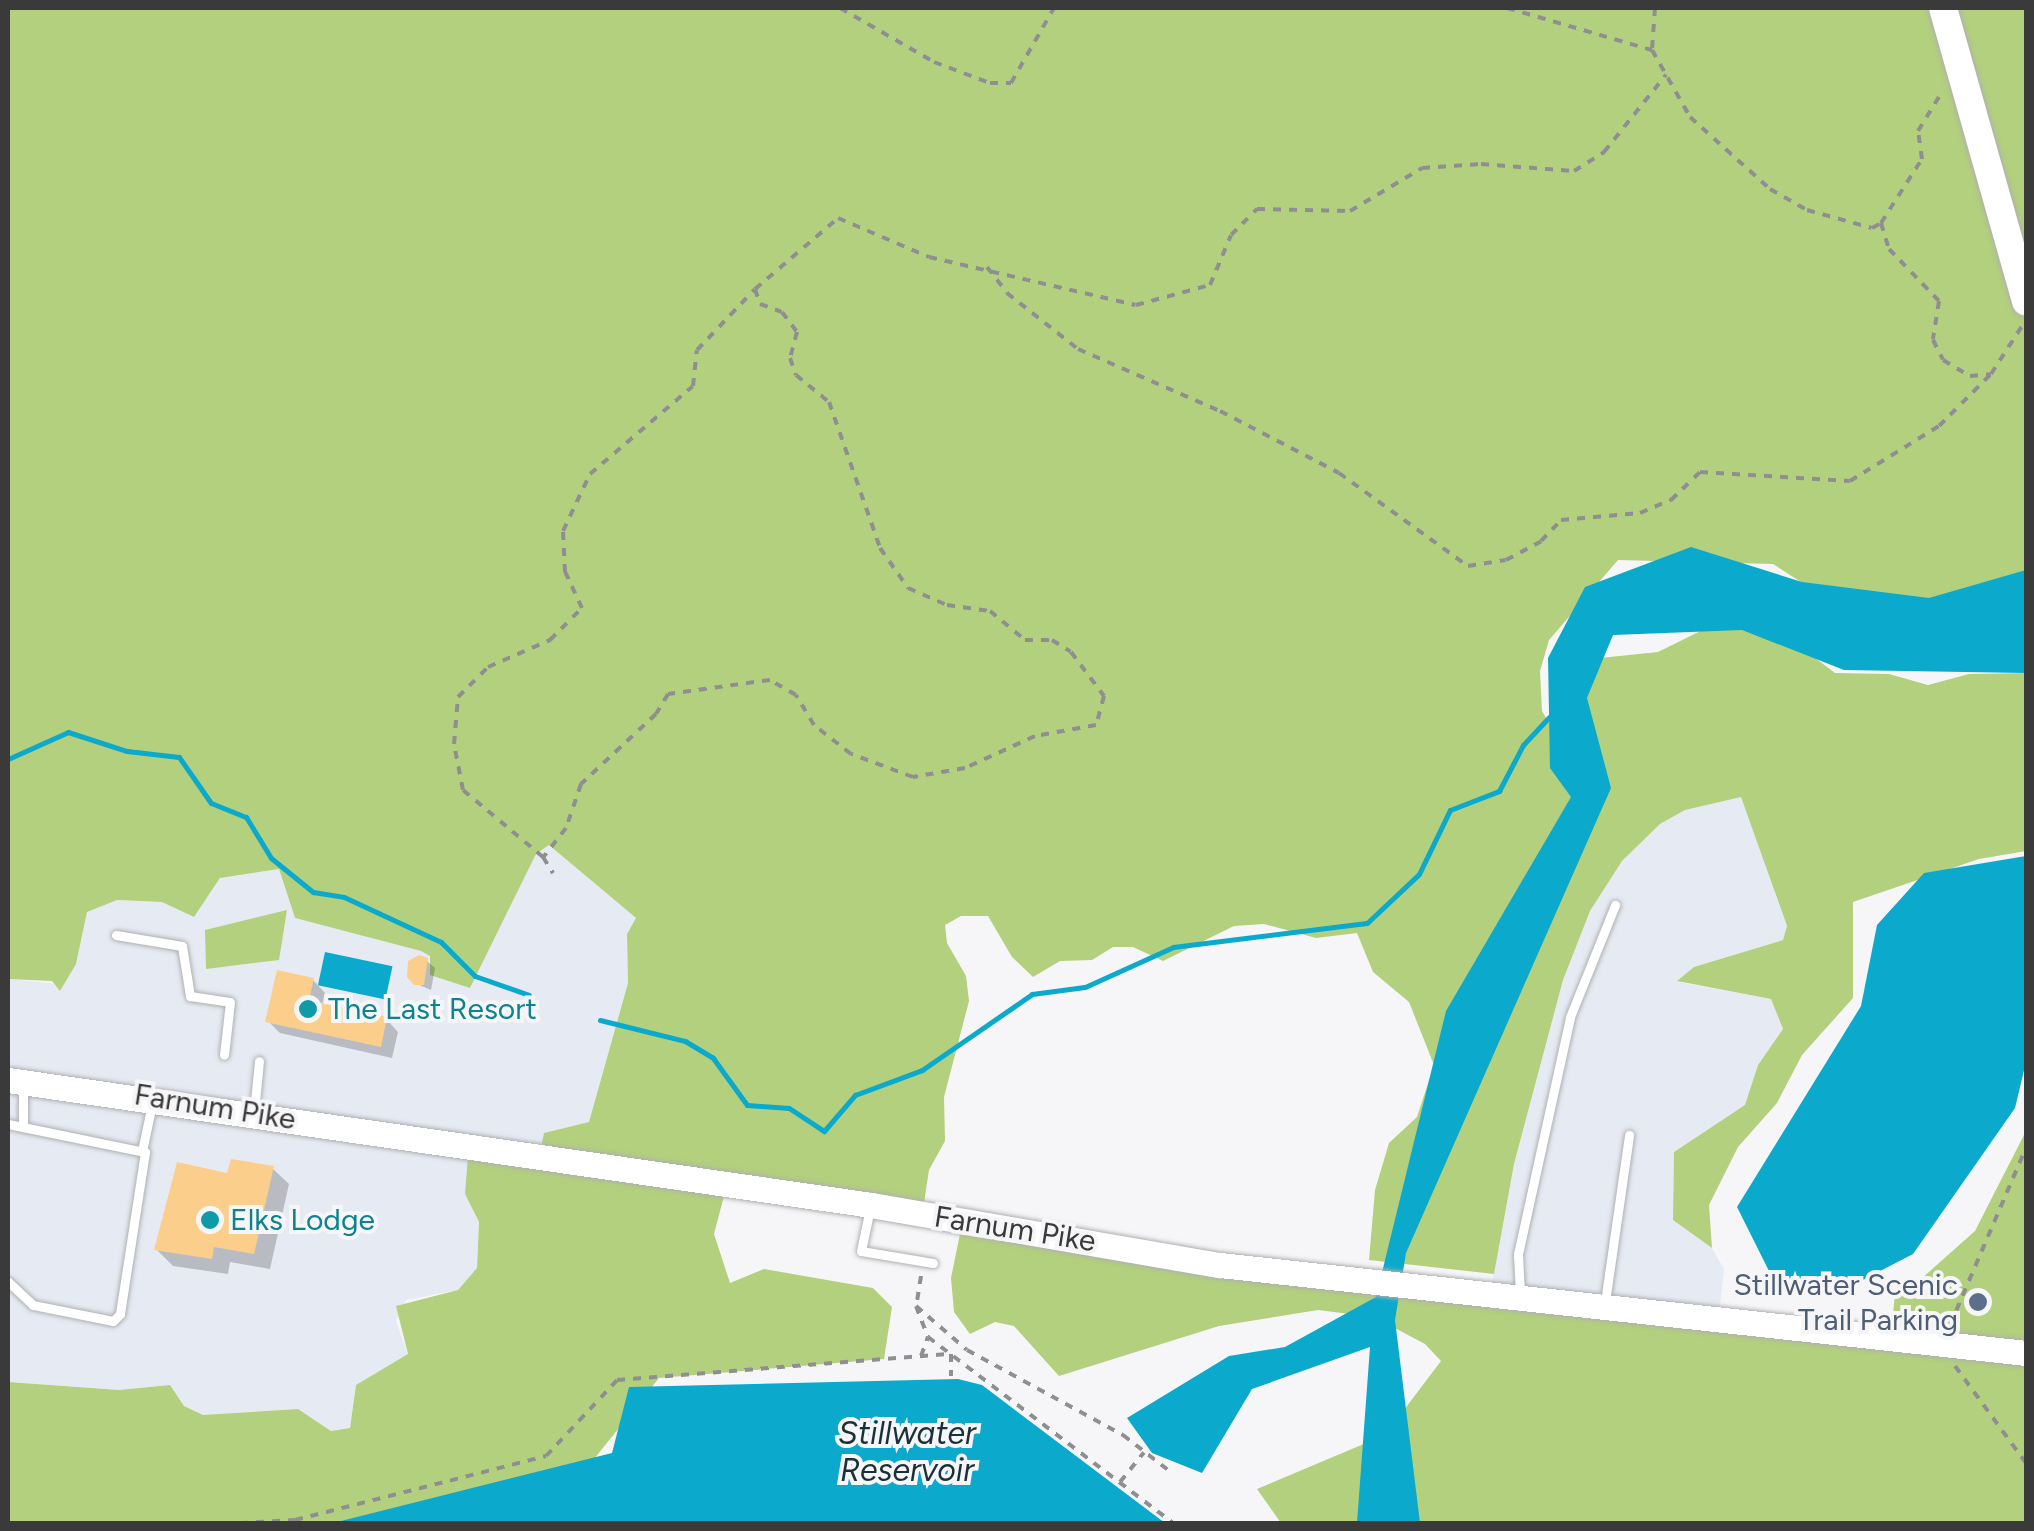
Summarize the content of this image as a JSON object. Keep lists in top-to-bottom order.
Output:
{
  "streets": {
    "main road": ["Farnum Pike"]
  },
  "water": ["Stillwater Reservoir"],
  "places": ["The Last Resort", "Elks Lodge", "Stillwater Scenic Trail Parking"]
}
